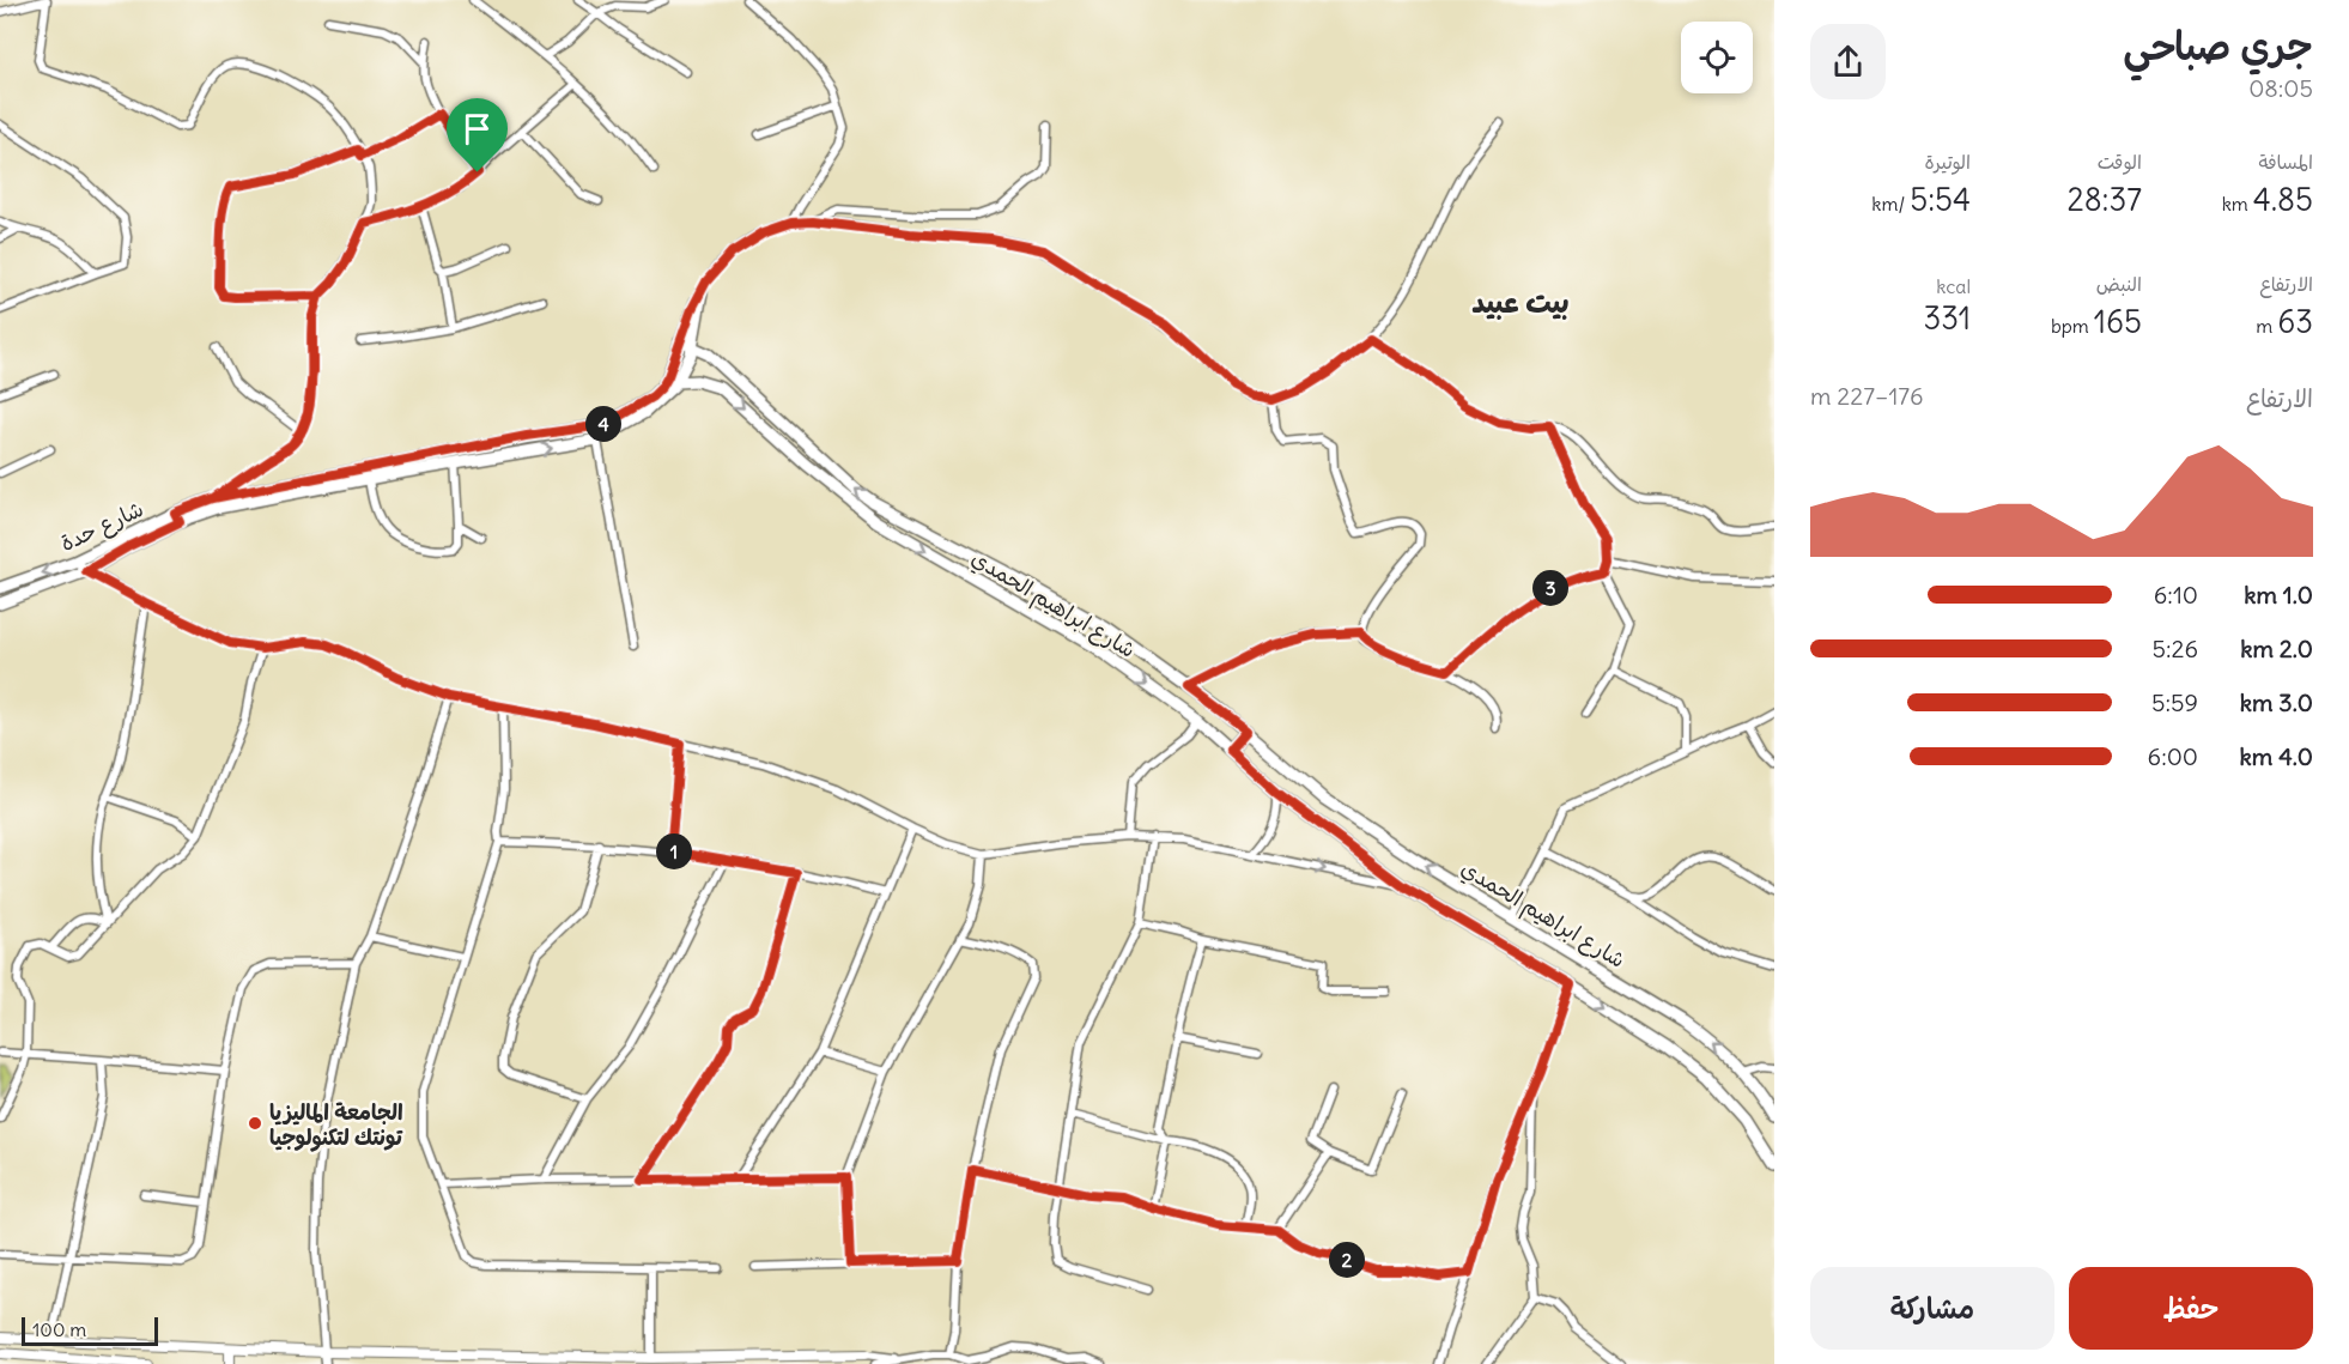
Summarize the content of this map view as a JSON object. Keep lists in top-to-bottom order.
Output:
{
  "streets": {
    "main road": ["شارع حدة", "شارع ابراهيم الحمدي"]
  },
  "crossings": [
    ["شارع حدة", "شارع ابراهيم الحمدي"]
  ],
  "districts": ["بيت عبيد"],
  "places": ["الجامعة الماليزيا تونتك لتكنولوجيا"],
  "scale_bar": "100 m",
  "page": {
    "heading": ["جري صباحي", "08:05"],
    "stats": [
      ["المسافة", "4.85 km"],
      ["الوقت", "28:37"],
      ["الوتيرة", "5:54 /km"],
      ["الارتفاع", "63 m"],
      ["النبض", "165 bpm"],
      ["kcal", "331"]
    ],
    "chart": ["الارتفاع", "176–227 m"],
    "pins": [
      "4",
      "3",
      "1",
      "2"
    ],
    "list": [
      {
        "name": "1.0 km",
        "note": "6:10"
      },
      {
        "name": "2.0 km",
        "note": "5:26"
      },
      {
        "name": "3.0 km",
        "note": "5:59"
      },
      {
        "name": "4.0 km",
        "note": "6:00"
      }
    ],
    "buttons": ["حفظ", "مشاركة"],
    "scale": "100 m"
  }
}
